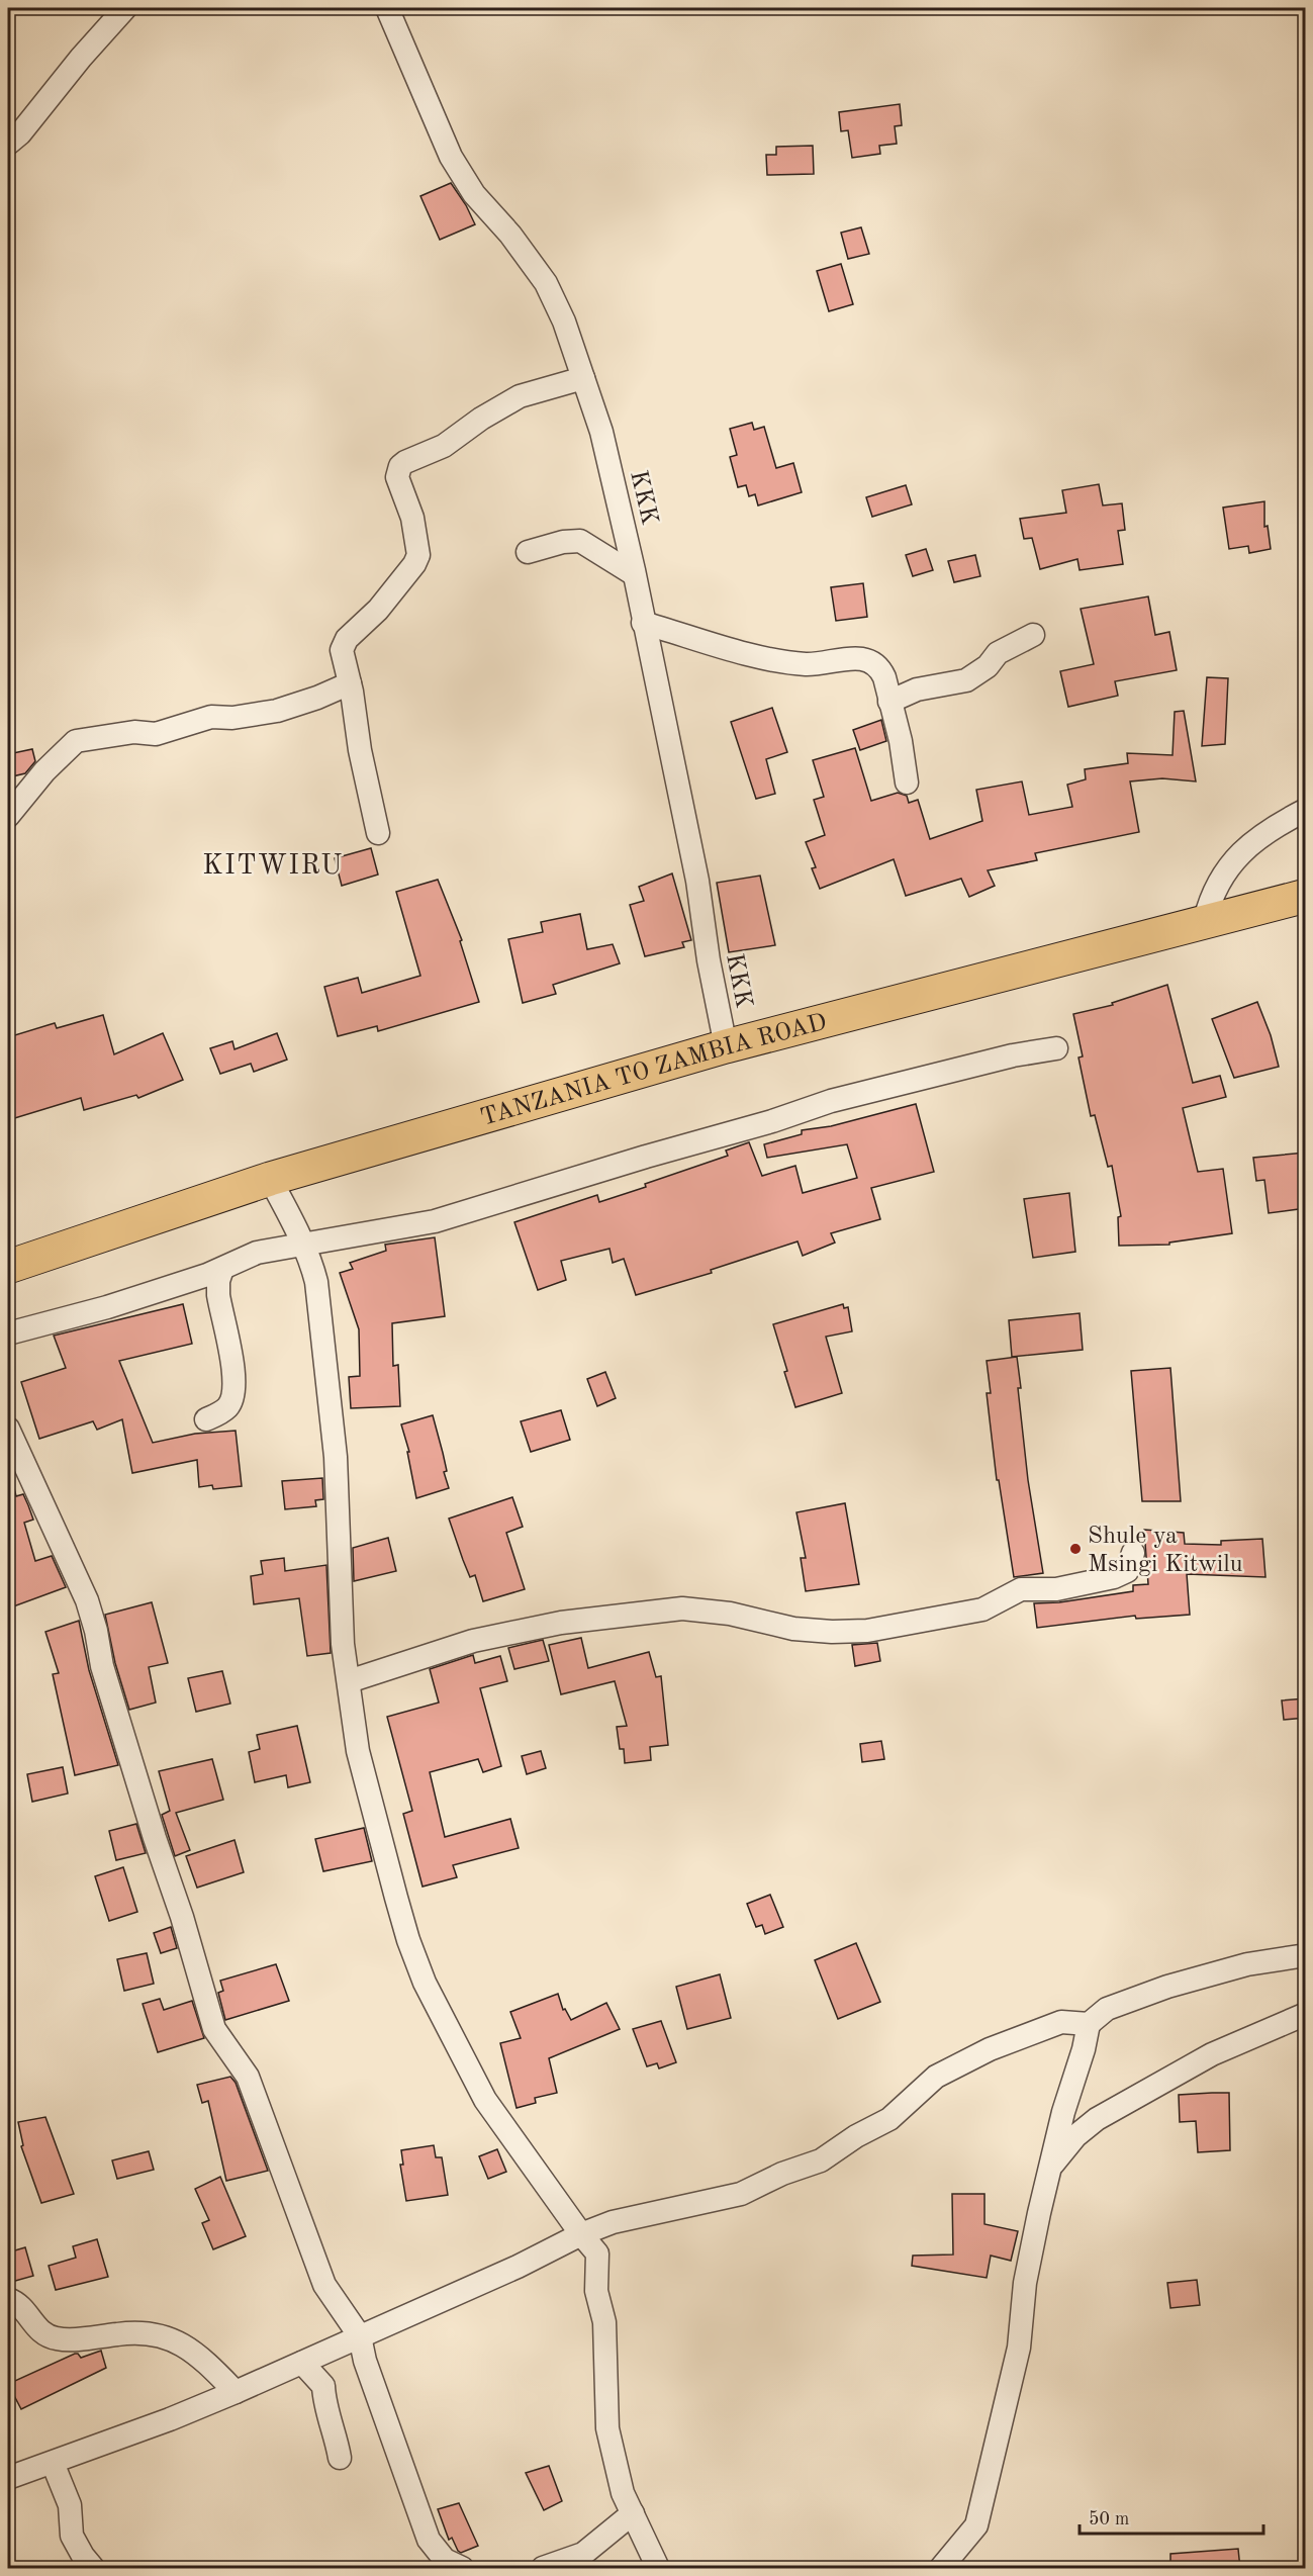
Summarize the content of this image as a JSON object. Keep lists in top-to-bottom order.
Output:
{
  "streets": {
    "highway": ["TANZANIA TO ZAMBIA ROAD"],
    "street": ["KKK"]
  },
  "crossings": [
    ["KKK", "TANZANIA TO ZAMBIA ROAD"]
  ],
  "districts": ["KITWIRU"],
  "places": ["Shule ya Msingi Kitwilu"],
  "scale_bar": "50 m"
}
